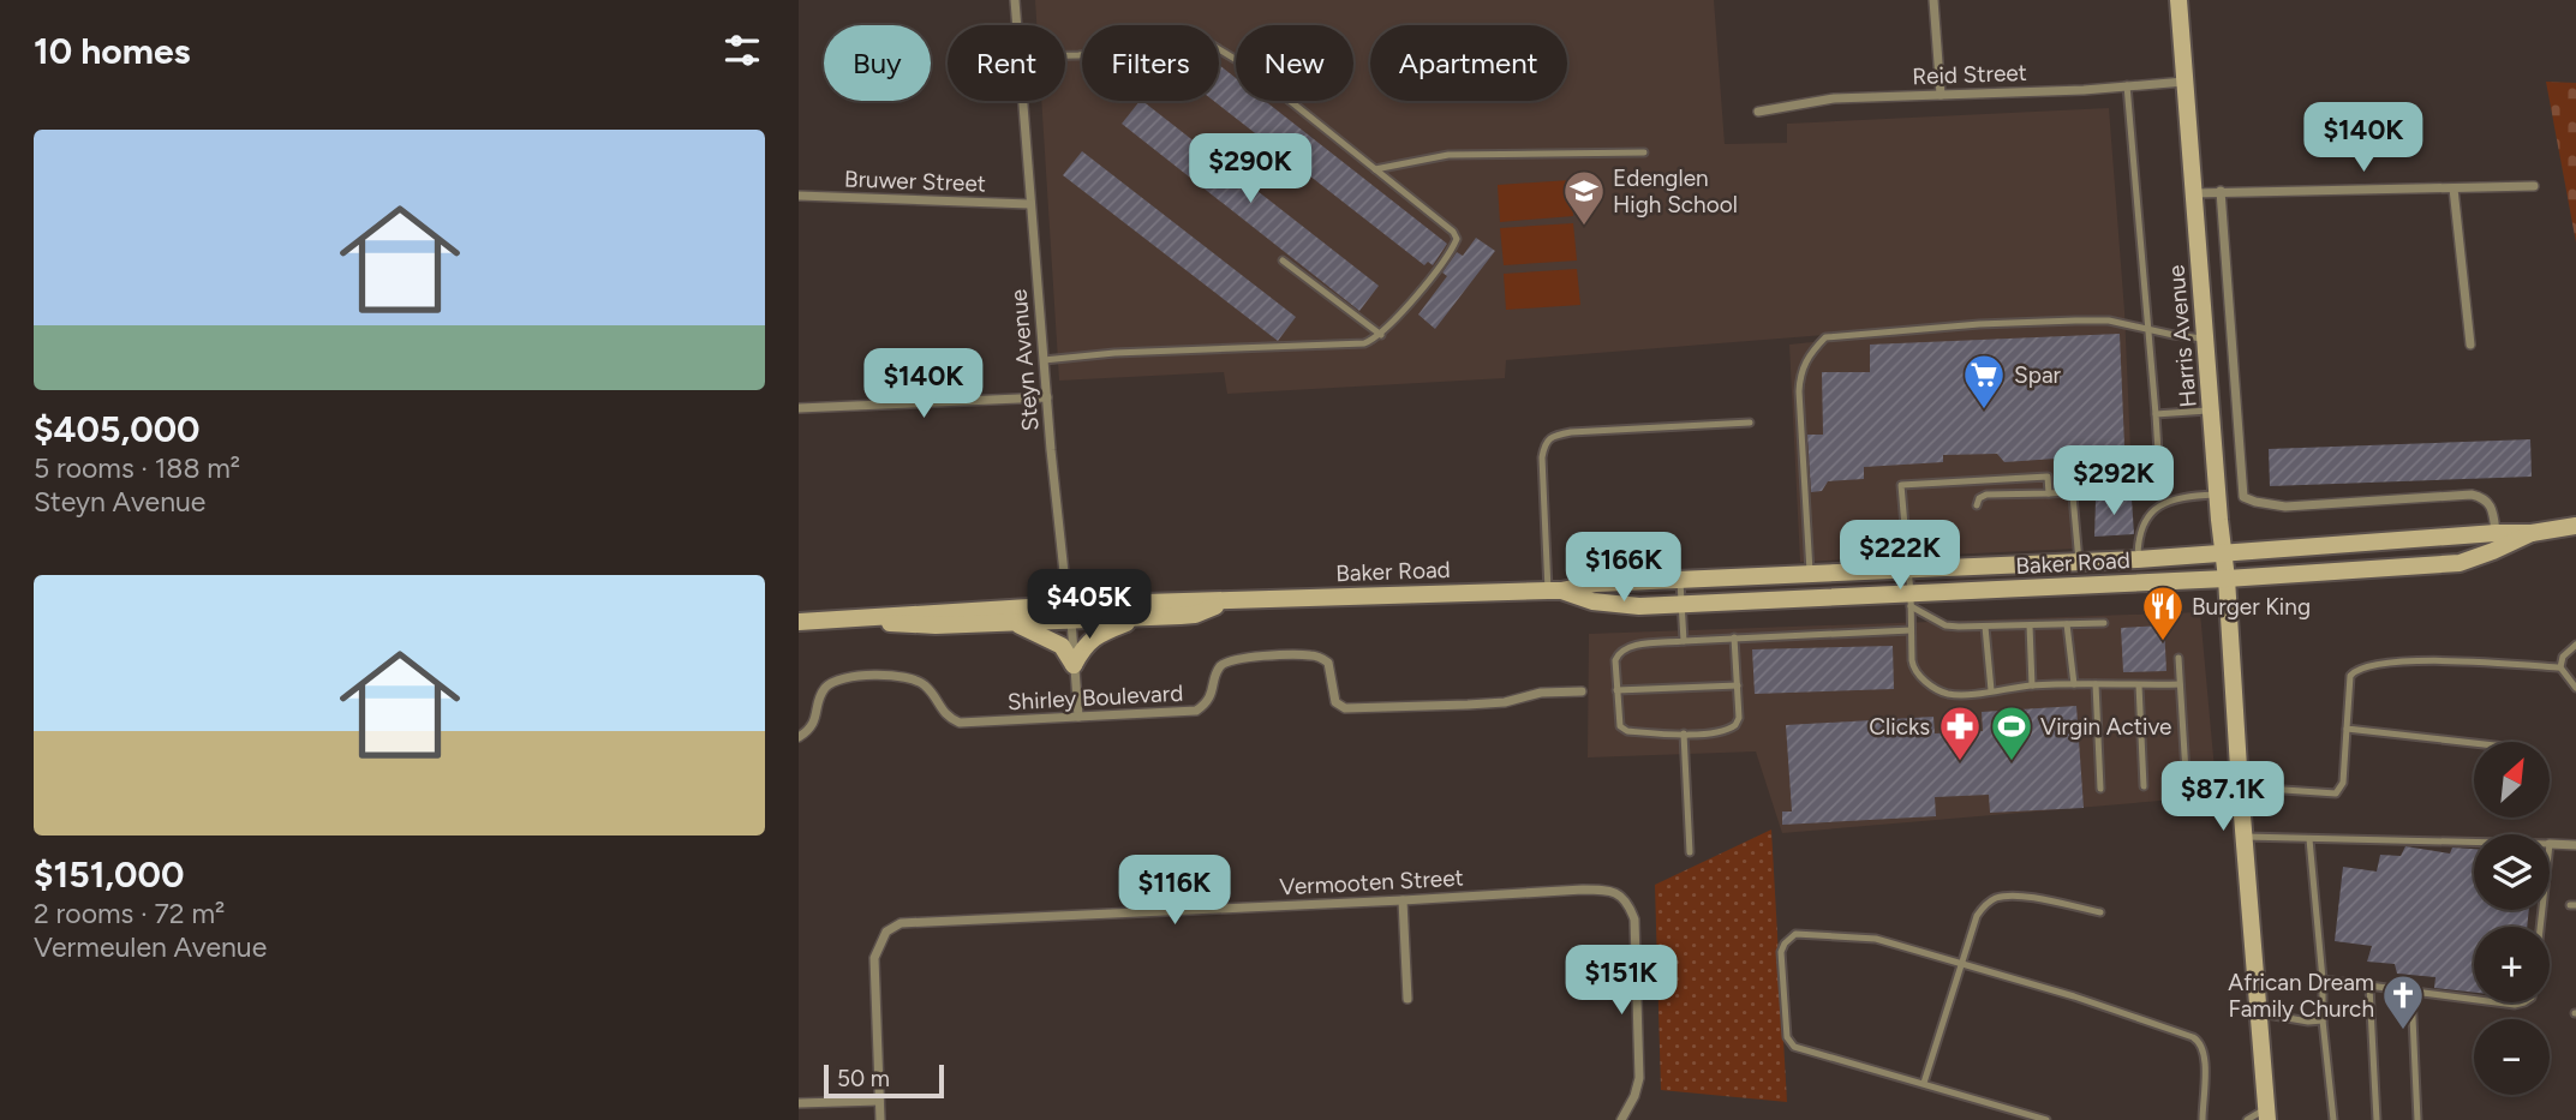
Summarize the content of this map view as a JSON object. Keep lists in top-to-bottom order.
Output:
{
  "streets": {
    "main road": ["Harris Avenue", "Baker Road"],
    "street": [
      "Reid Street",
      "Bruwer Street",
      "Steyn Avenue",
      "Shirley Boulevard",
      "Vermooten Street"
    ]
  },
  "crossings": [
    ["Reid Street", "Harris Avenue"],
    ["Bruwer Street", "Steyn Avenue"],
    ["Harris Avenue", "Baker Road"],
    ["Steyn Avenue", "Baker Road"],
    ["Steyn Avenue", "Shirley Boulevard"]
  ],
  "places": {
    "school or university": ["Edenglen High School"],
    "supermarket": ["Spar"],
    "restaurant": ["Burger King"],
    "pharmacy": ["Clicks"],
    "sports": ["Virgin Active"],
    "church": ["African Dream Family Church"]
  },
  "scale_bar": "50 m",
  "north": "top right",
  "page": {
    "heading": "10 homes",
    "chip": [
      "Buy",
      "Rent",
      "Filters",
      "New",
      "Apartment"
    ],
    "list": [
      {
        "name": "$405,000",
        "note": "5 rooms · 188 m² · Steyn Avenue"
      },
      {
        "name": "$151,000",
        "note": "2 rooms · 72 m² · Vermeulen Avenue"
      }
    ],
    "price": [
      "$140K",
      "$290K",
      "$140K",
      "$292K",
      "$222K",
      "$166K",
      "$405K",
      "$87.1K",
      "$116K",
      "$151K"
    ],
    "map_buttons": ["+", "−"],
    "scale": "50 m"
  }
}
